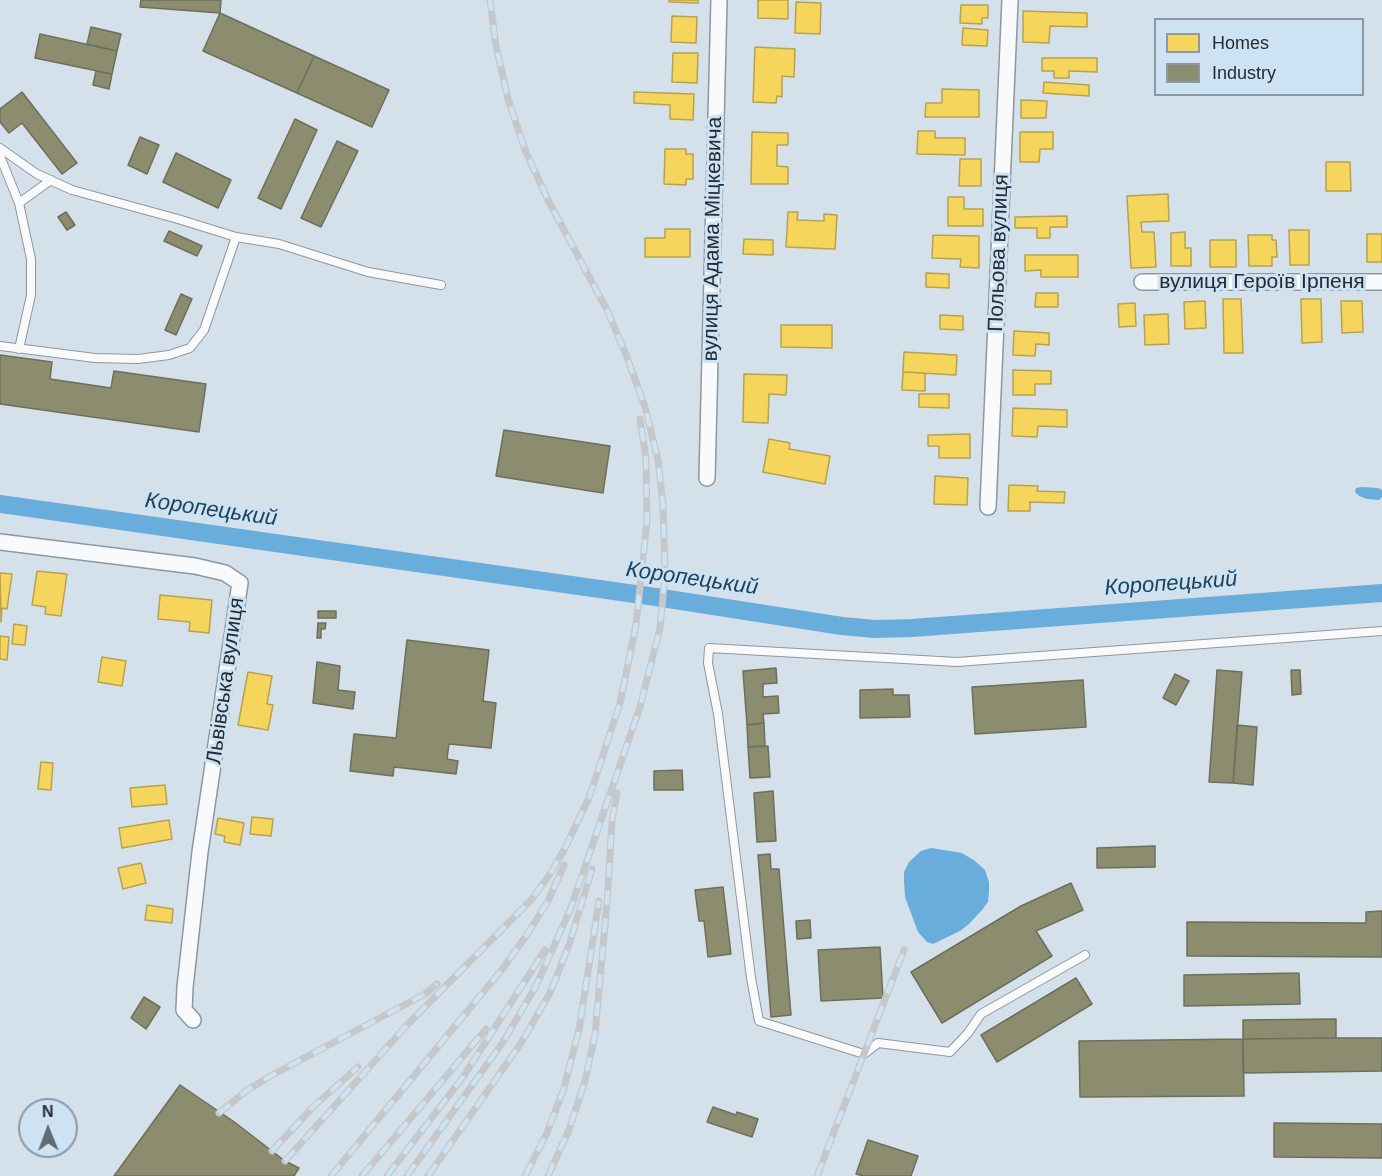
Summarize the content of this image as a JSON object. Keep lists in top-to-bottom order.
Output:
{
  "streets": {
    "street": [
      "вулиця Адама Міцкевича",
      "Польова вулиця",
      "вулиця Героїв Ірпеня",
      "Львівська вулиця"
    ]
  },
  "water": ["Коропецький"],
  "legend": ["Homes", "Industry"],
  "north": "top"
}
